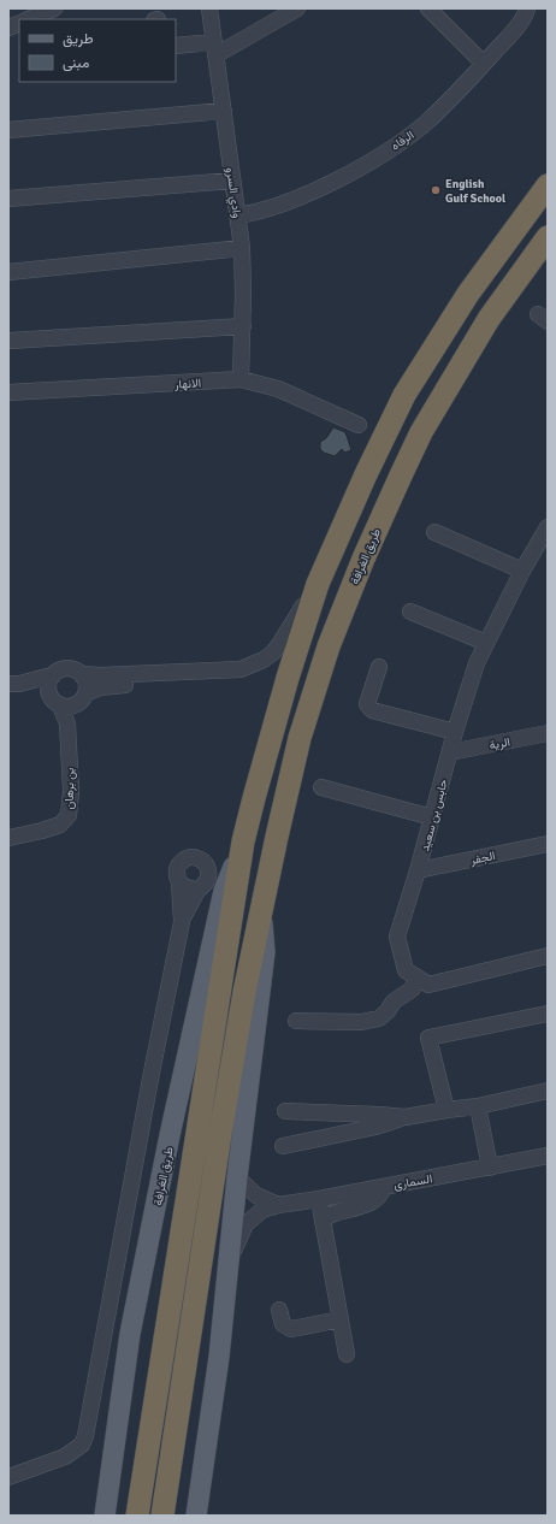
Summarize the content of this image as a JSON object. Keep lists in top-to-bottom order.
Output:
{
  "streets": {
    "highway": ["طريق الغرافة"],
    "street": [
      "الرفاه",
      "وادي السرو",
      "الانهار",
      "الرية",
      "بن برهان",
      "حابس بن سعيد",
      "الجفر",
      "السمارى"
    ]
  },
  "crossings": [
    ["الرفاه", "وادي السرو"],
    ["وادي السرو", "الانهار"],
    ["طريق الغرافة", "السمارى"],
    ["الرية", "حابس بن سعيد"],
    ["حابس بن سعيد", "الجفر"]
  ],
  "places": ["English Gulf School"],
  "legend": ["طريق", "مبنى"]
}
